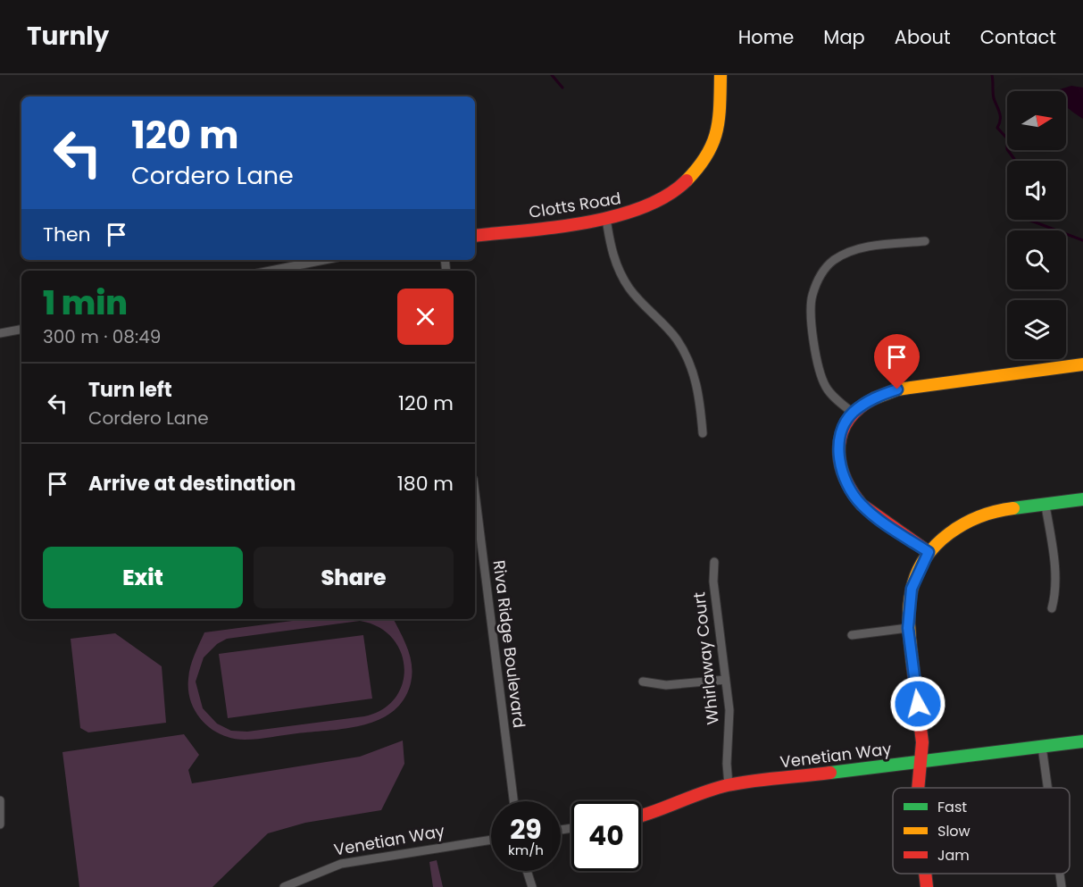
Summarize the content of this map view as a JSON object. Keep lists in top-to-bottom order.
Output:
{
  "streets": {
    "street": [
      "Clotts Road",
      "Riva Ridge Boulevard",
      "Whirlaway Court",
      "Venetian Way"
    ]
  },
  "crossings": [
    ["Whirlaway Court", "Venetian Way"]
  ],
  "legend": ["Fast", "Slow", "Jam"],
  "north": "right",
  "page": {
    "header": "Turnly",
    "nav": [
      "Home",
      "Map",
      "About",
      "Contact"
    ],
    "turn": ["120 m", "Cordero Lane"],
    "then": "Then",
    "heading": ["1 min", "300 m · 08:49"],
    "list": [
      {
        "name": "Turn left",
        "note": "Cordero Lane",
        "value": "120 m"
      },
      {
        "name": "Arrive at destination",
        "value": "180 m"
      }
    ],
    "buttons": ["Exit", "Share"],
    "speed": "29 km/h",
    "limit": "40"
  }
}
